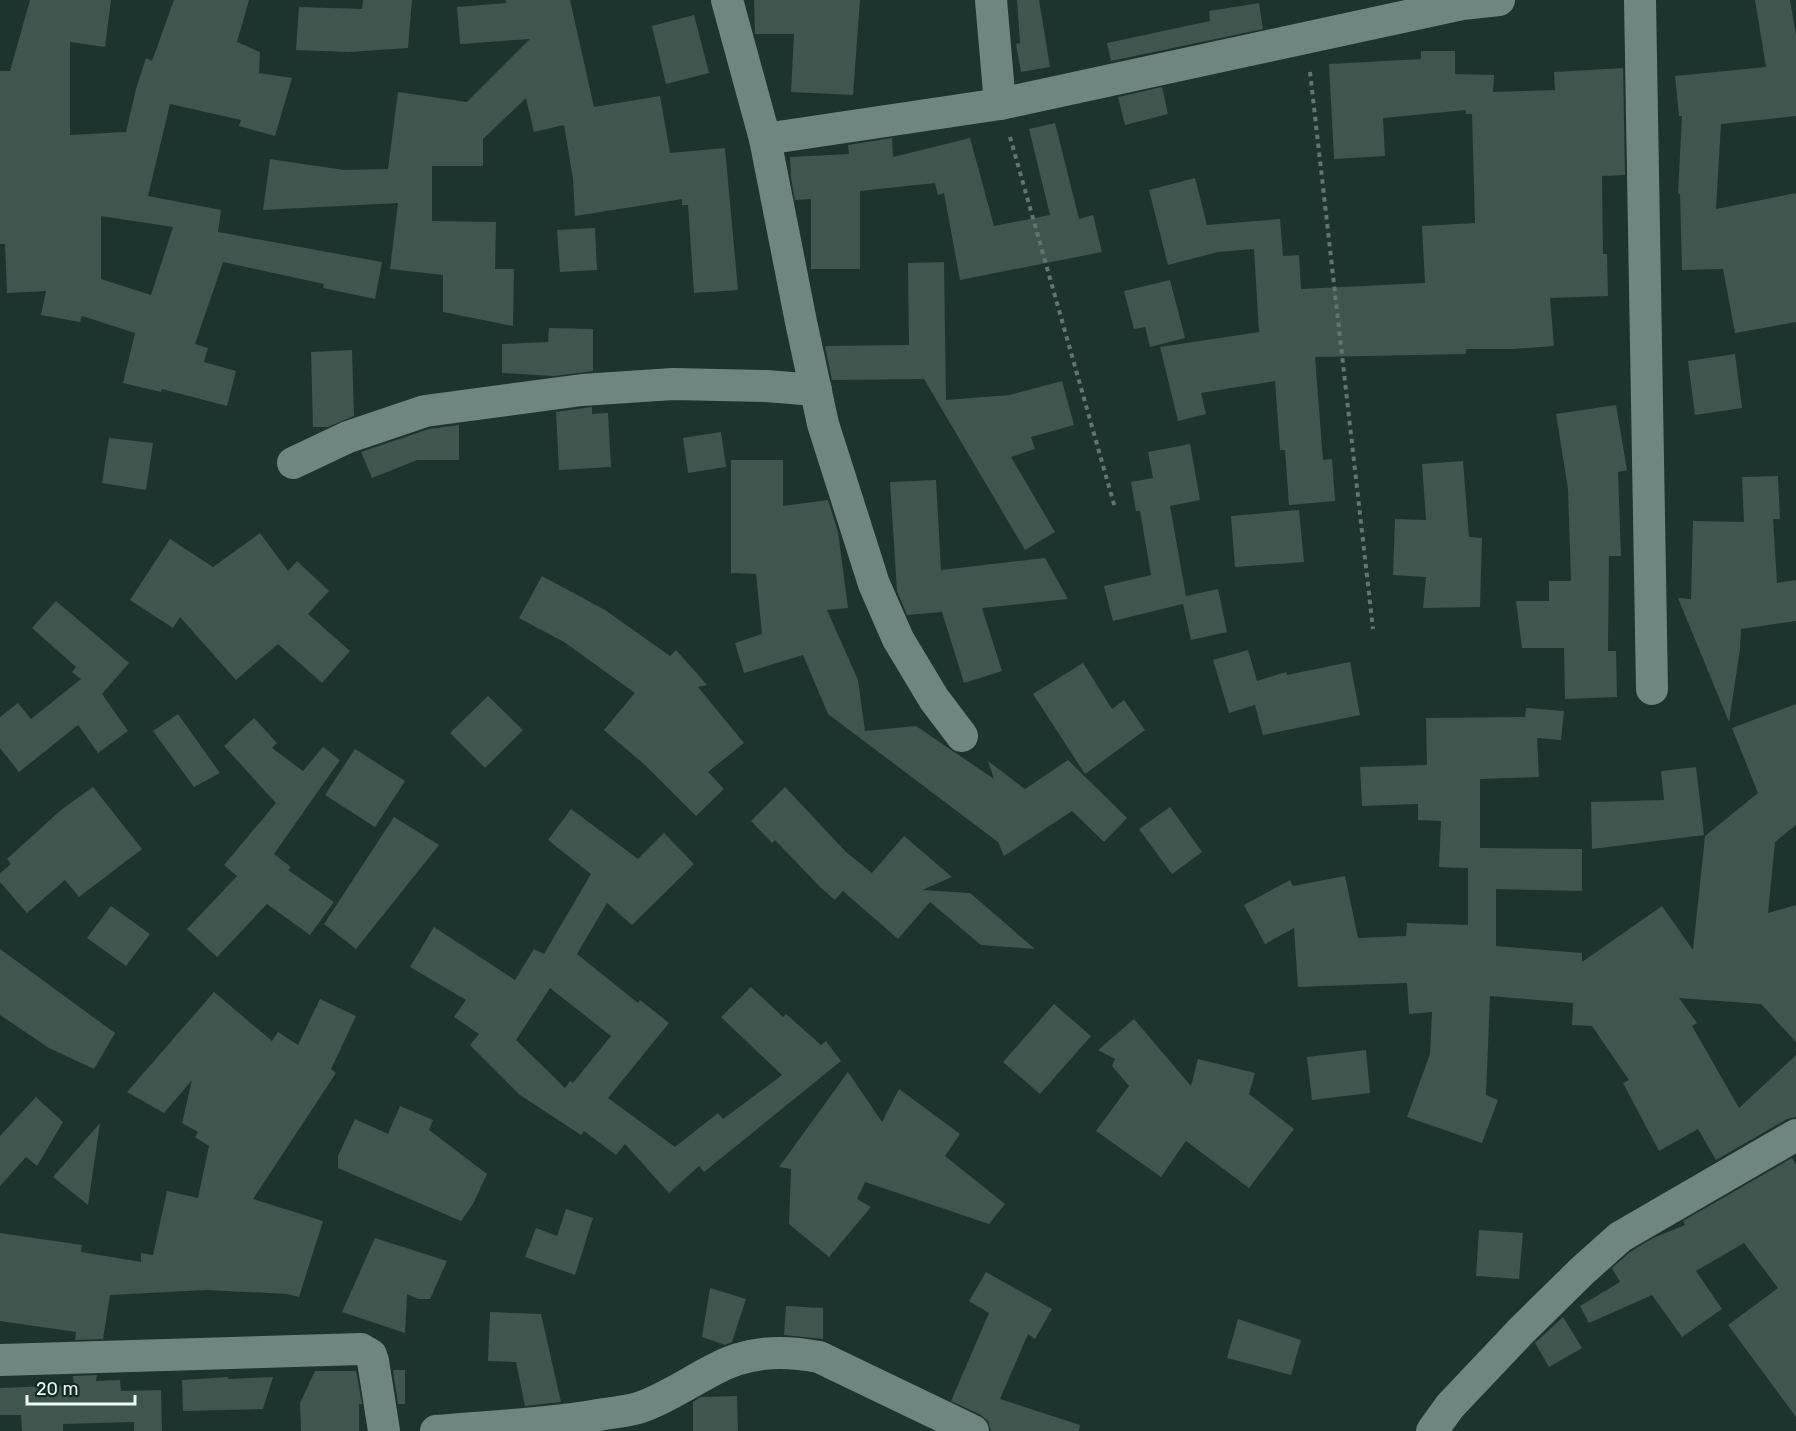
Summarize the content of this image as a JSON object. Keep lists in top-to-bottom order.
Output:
{
  "scale_bar": "20 m"
}
